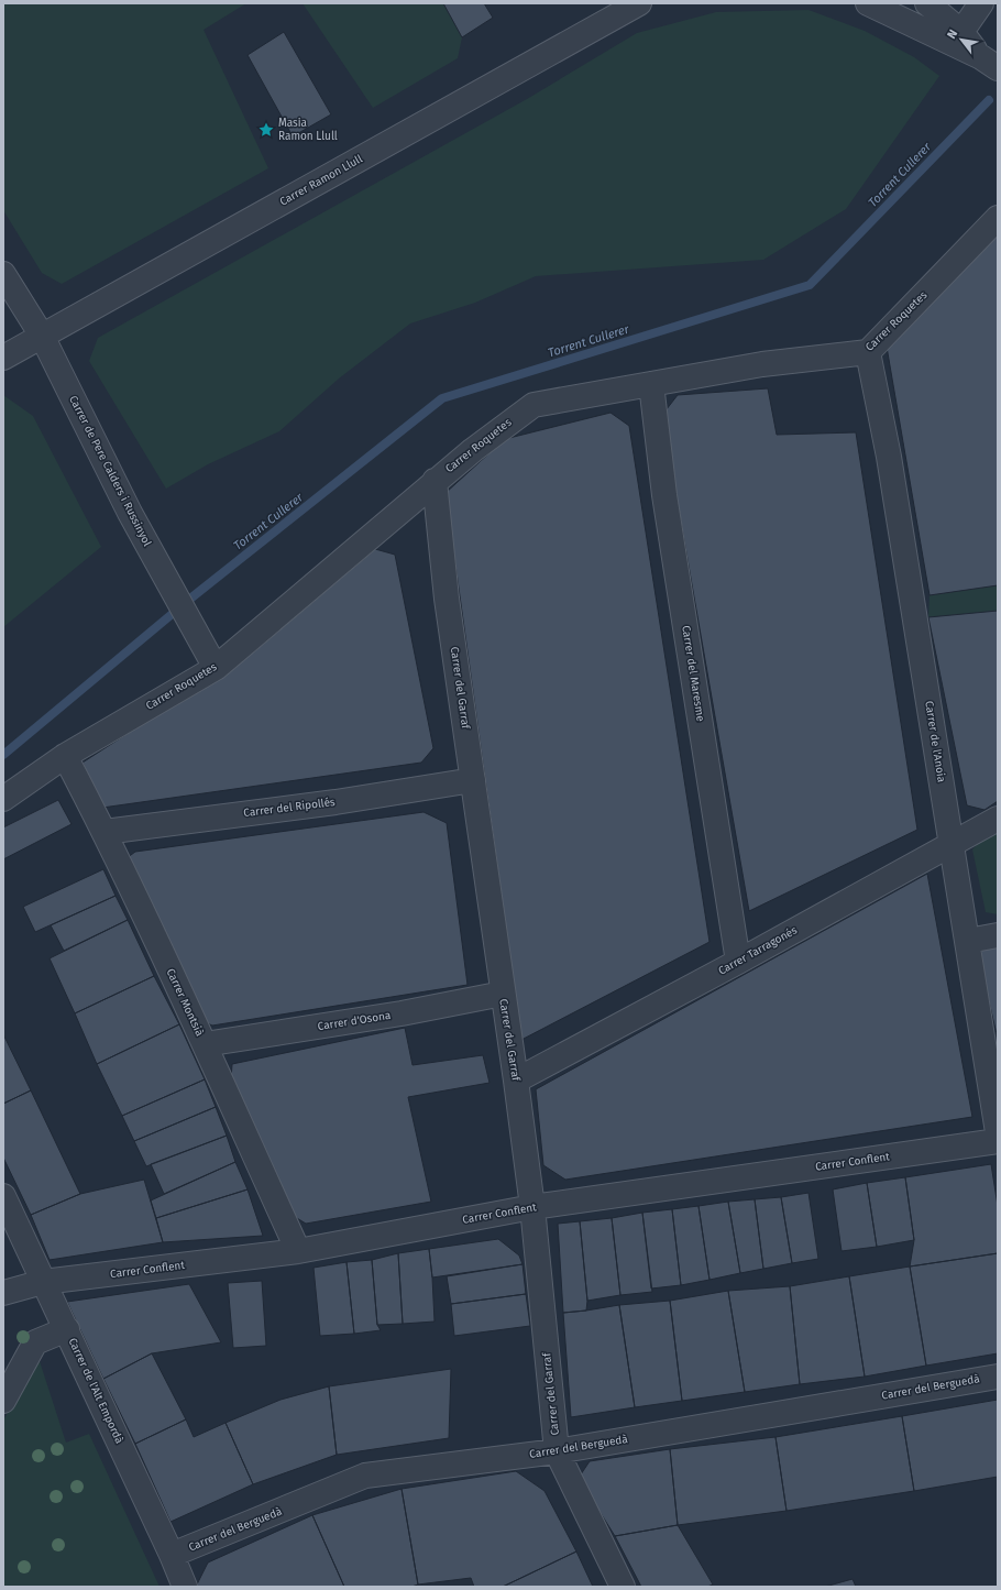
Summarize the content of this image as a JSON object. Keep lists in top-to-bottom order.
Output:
{
  "streets": {
    "street": [
      "Carrer Ramon Llull",
      "Carrer Roquetes",
      "Carrer de Pere Calders i Russinyol",
      "Carrer del Maresme",
      "Carrer del Garraf",
      "Carrer de l'Anoia",
      "Carrer del Ripollés",
      "Carrer Tarragonés",
      "Carrer Montsià",
      "Carrer d'Osona",
      "Carrer Conflent",
      "Carrer del Berguedà",
      "Carrer de l'Alt Empordà"
    ]
  },
  "crossings": [
    ["Carrer Ramon Llull", "Carrer de Pere Calders i Russinyol"],
    ["Carrer Roquetes", "Carrer de Pere Calders i Russinyol"],
    ["Carrer Roquetes", "Carrer del Maresme"],
    ["Carrer Roquetes", "Carrer del Garraf"],
    ["Carrer Roquetes", "Carrer de l'Anoia"],
    ["Carrer Roquetes", "Carrer Montsià"],
    ["Carrer del Maresme", "Carrer Tarragonés"],
    ["Carrer del Garraf", "Carrer del Ripollés"],
    ["Carrer del Garraf", "Carrer Tarragonés"],
    ["Carrer del Garraf", "Carrer d'Osona"],
    ["Carrer del Garraf", "Carrer Conflent"],
    ["Carrer del Garraf", "Carrer del Berguedà"],
    ["Carrer de l'Anoia", "Carrer Tarragonés"],
    ["Carrer del Ripollés", "Carrer Montsià"],
    ["Carrer Montsià", "Carrer d'Osona"],
    ["Carrer Montsià", "Carrer Conflent"],
    ["Carrer Conflent", "Carrer de l'Alt Empordà"],
    ["Carrer del Berguedà", "Carrer de l'Alt Empordà"]
  ],
  "water": ["Torrent Cullerer"],
  "places": {
    "place": ["Masia Ramon Llull"]
  },
  "north": "top left"
}
